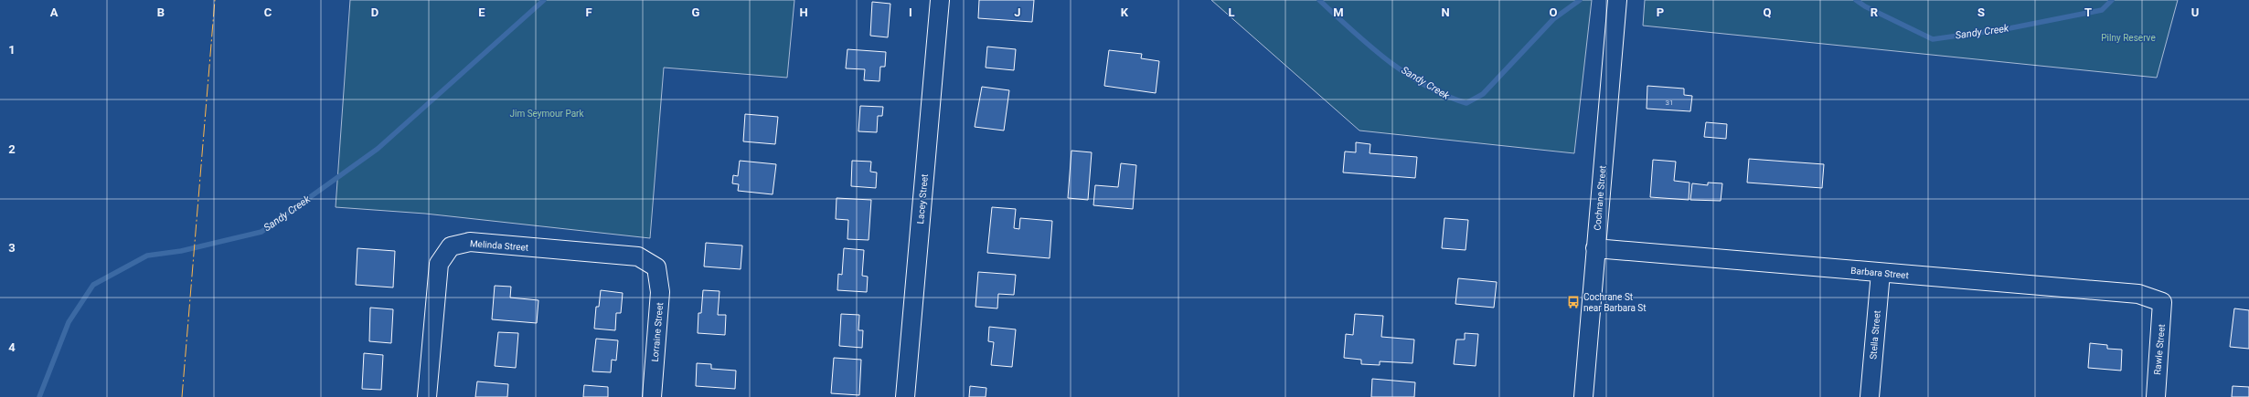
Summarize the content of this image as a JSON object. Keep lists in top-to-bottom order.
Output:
{
  "streets": {
    "street": [
      "Cochrane Street",
      "Lacey Street",
      "Melinda Street",
      "Barbara Street",
      "Lorraine Street",
      "Stella Street",
      "Rawle Street"
    ]
  },
  "crossings": [
    ["Cochrane Street", "Barbara Street"],
    ["Melinda Street", "Lorraine Street"],
    ["Barbara Street", "Stella Street"],
    ["Barbara Street", "Rawle Street"]
  ],
  "water": ["Sandy Creek"],
  "parks": ["Pilny Reserve", "Jim Seymour Park"],
  "places": {
    "bus stop": ["Cochrane St near Barbara St"]
  },
  "house_numbers": ["31"],
  "grid": {
    "columns": [
      "A",
      "B",
      "C",
      "D",
      "E",
      "F",
      "G",
      "H",
      "I",
      "J",
      "K",
      "L",
      "M",
      "N",
      "O",
      "P",
      "Q",
      "R",
      "S",
      "T",
      "U"
    ],
    "rows": [
      "1",
      "2",
      "3",
      "4"
    ]
  }
}
